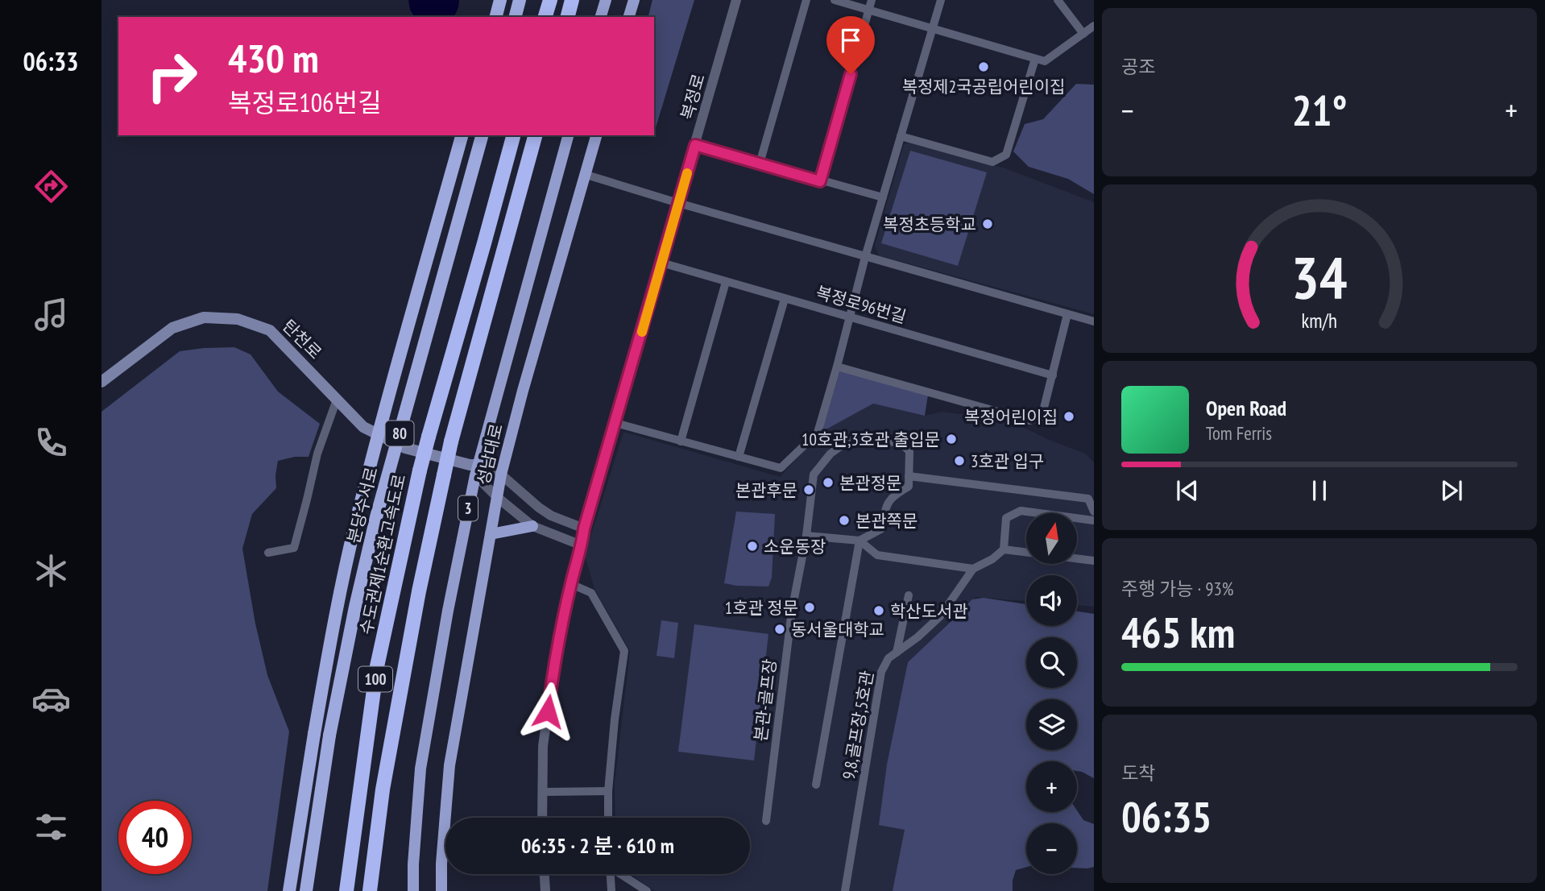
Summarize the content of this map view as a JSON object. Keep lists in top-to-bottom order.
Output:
{
  "streets": {
    "highway": [
      "80",
      "분당수서로",
      "수도권제1순환고속도로",
      "100"
    ],
    "main road": ["탄천로", "성남대로", "3"],
    "street": [
      "복정로",
      "복정로96번길",
      "본관-골프장",
      "9,8,골프장,5호관"
    ]
  },
  "crossings": [
    ["복정로", "복정로96번길"],
    ["탄천로", "성남대로"]
  ],
  "places": [
    "복정제2국공립어린이집",
    "복정초등학교",
    "복정어린이집",
    "10호관,3호관 출입문",
    "3호관 입구",
    "본관정문",
    "본관후문",
    "본관쪽문",
    "소운동장",
    "1호관 정문",
    "학산도서관",
    "동서울대학교"
  ],
  "north": "top",
  "page": {
    "tabs": "06:33",
    "tile": [
      "공조",
      ["주행 가능 · 93%", "465 km"],
      ["도착", "06:35"]
    ],
    "turn": ["430 m", "복정로106번길"],
    "heat": ["−", "21°", "+"],
    "song": ["Open Road", "Tom Ferris"],
    "map_buttons": ["+", "−"],
    "limit": "40",
    "trip": "06:35 · 2 분 · 610 m",
    "gauge": ["34", "km/h"]
  }
}
